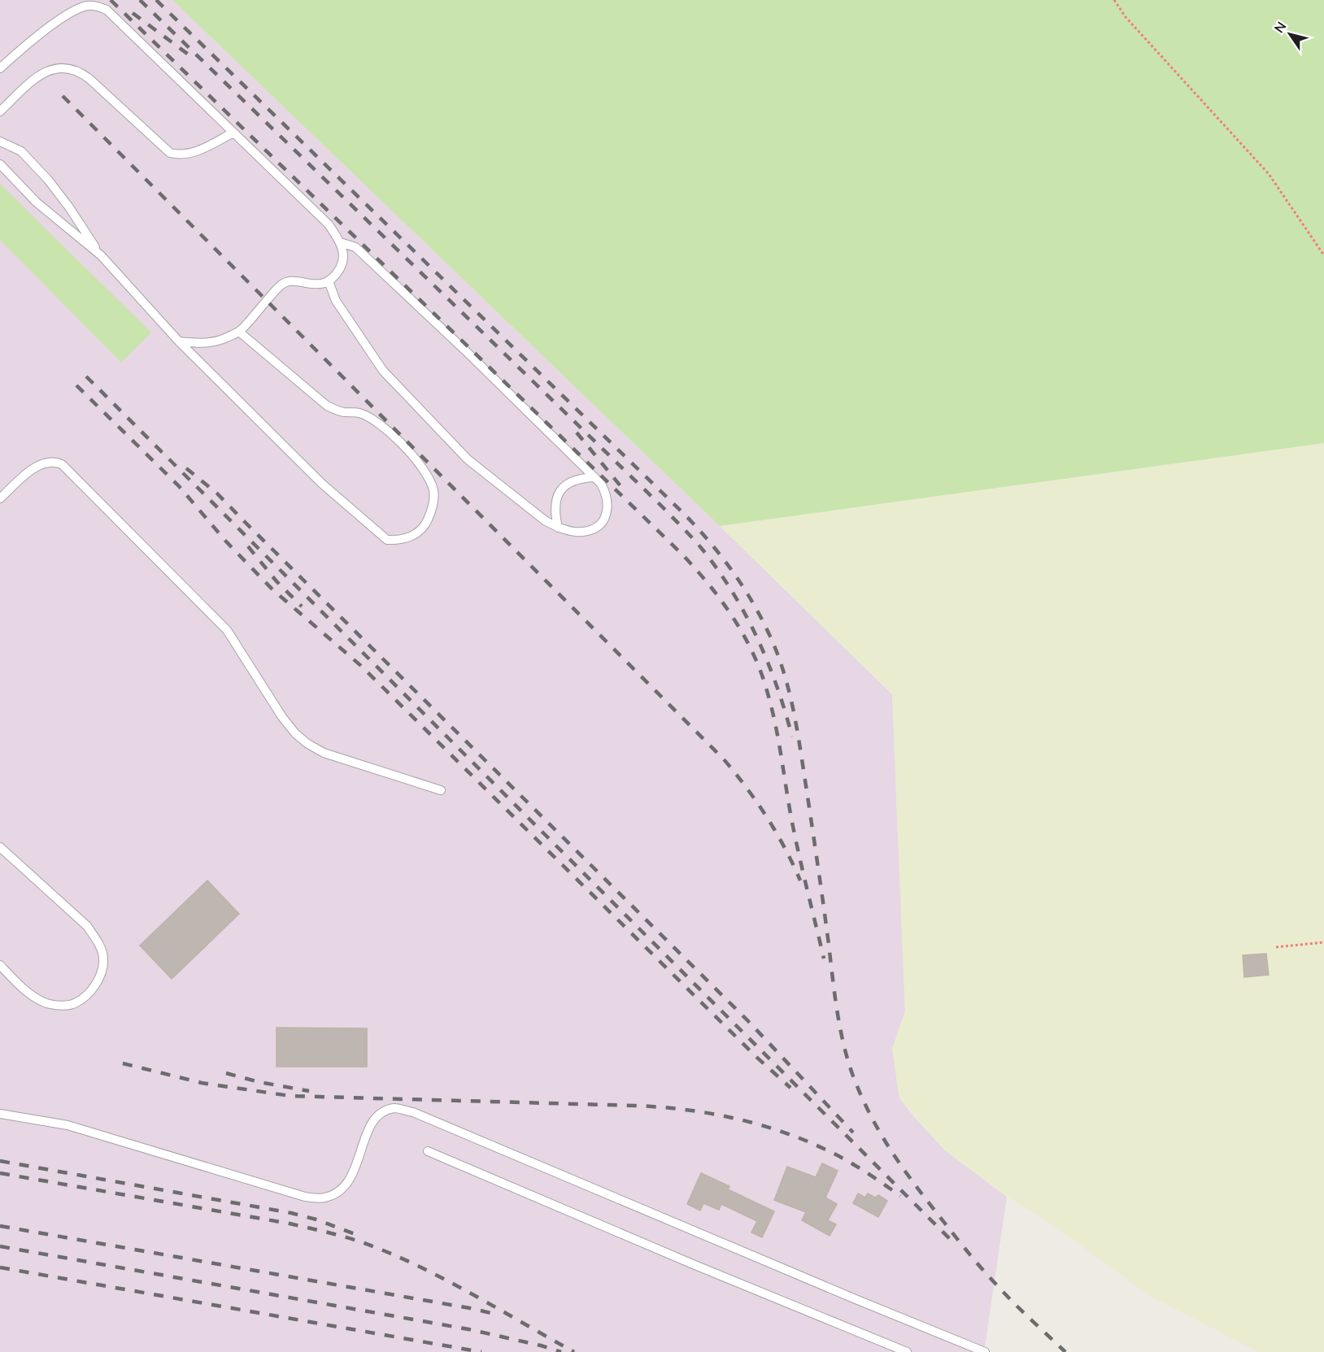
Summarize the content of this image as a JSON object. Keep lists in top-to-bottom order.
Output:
{
  "north": "top left"
}
